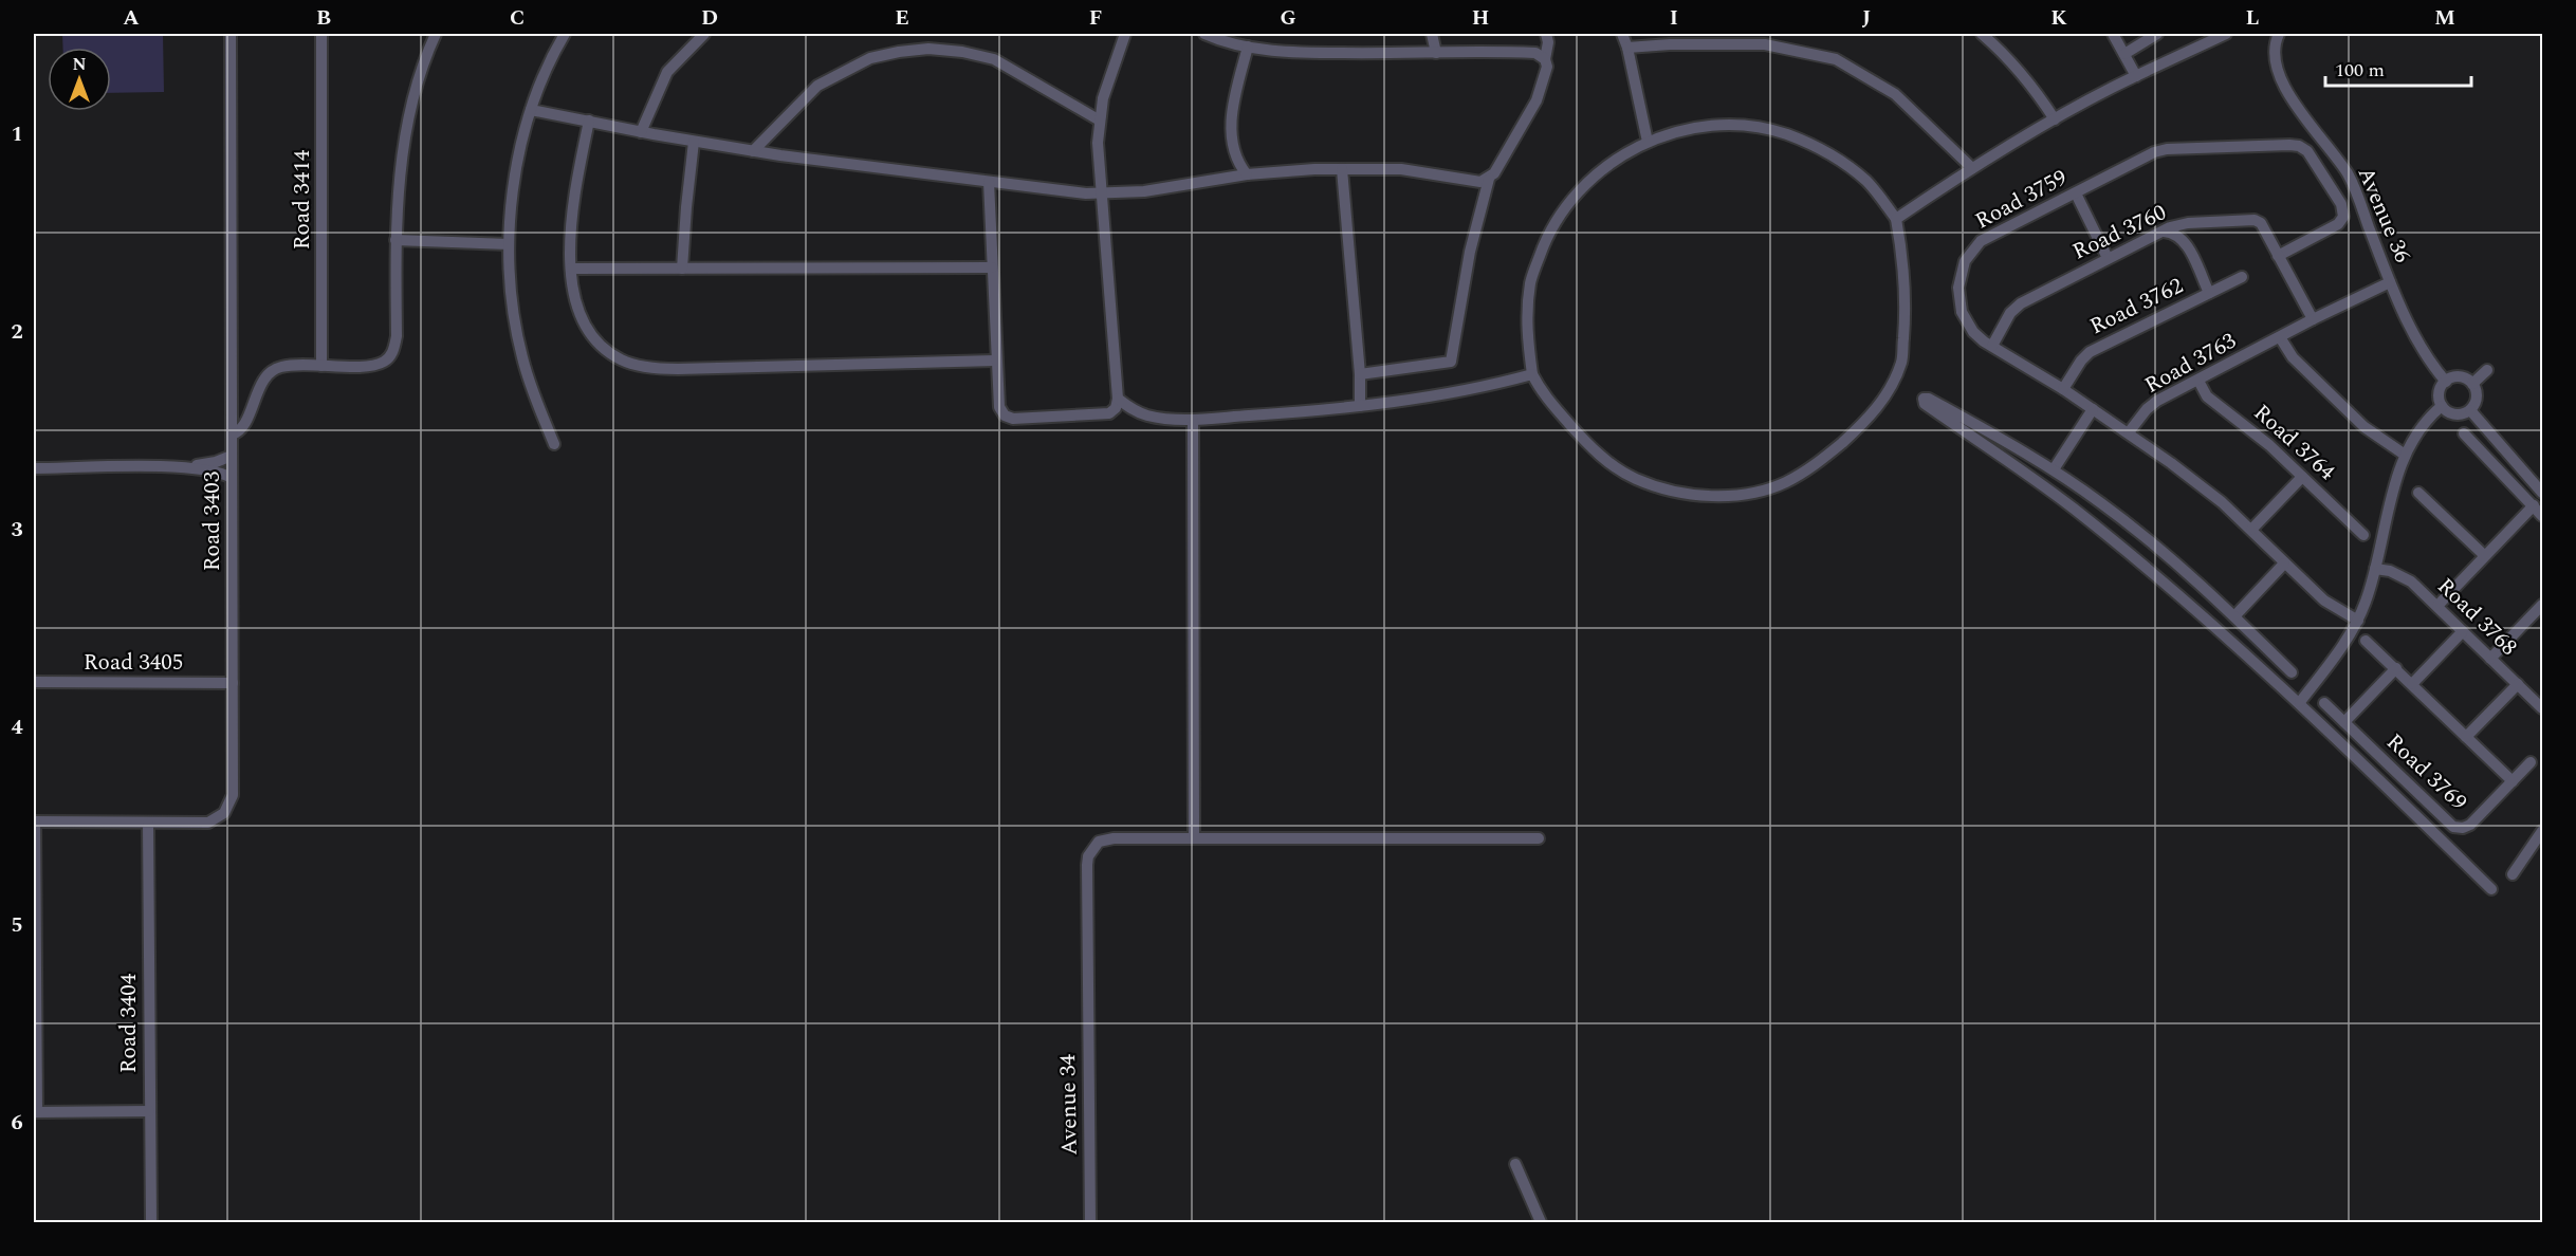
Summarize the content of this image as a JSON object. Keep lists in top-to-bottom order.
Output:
{
  "streets": {
    "street": [
      "Road 3759",
      "Road 3414",
      "Avenue 36",
      "Road 3760",
      "Road 3762",
      "Road 3763",
      "Road 3764",
      "Road 3403",
      "Road 3768",
      "Road 3405",
      "Road 3769",
      "Road 3404",
      "Avenue 34"
    ]
  },
  "crossings": [
    ["Road 3759", "Road 3760"],
    ["Road 3759", "Road 3762"],
    ["Road 3759", "Road 3763"],
    ["Avenue 36", "Road 3763"],
    ["Road 3760", "Road 3763"],
    ["Road 3763", "Road 3764"],
    ["Road 3403", "Road 3405"],
    ["Road 3403", "Road 3404"]
  ],
  "scale_bar": "100 m",
  "north": "top",
  "grid": {
    "columns": [
      "A",
      "B",
      "C",
      "D",
      "E",
      "F",
      "G",
      "H",
      "I",
      "J",
      "K",
      "L",
      "M"
    ],
    "rows": [
      "1",
      "2",
      "3",
      "4",
      "5",
      "6"
    ]
  }
}
